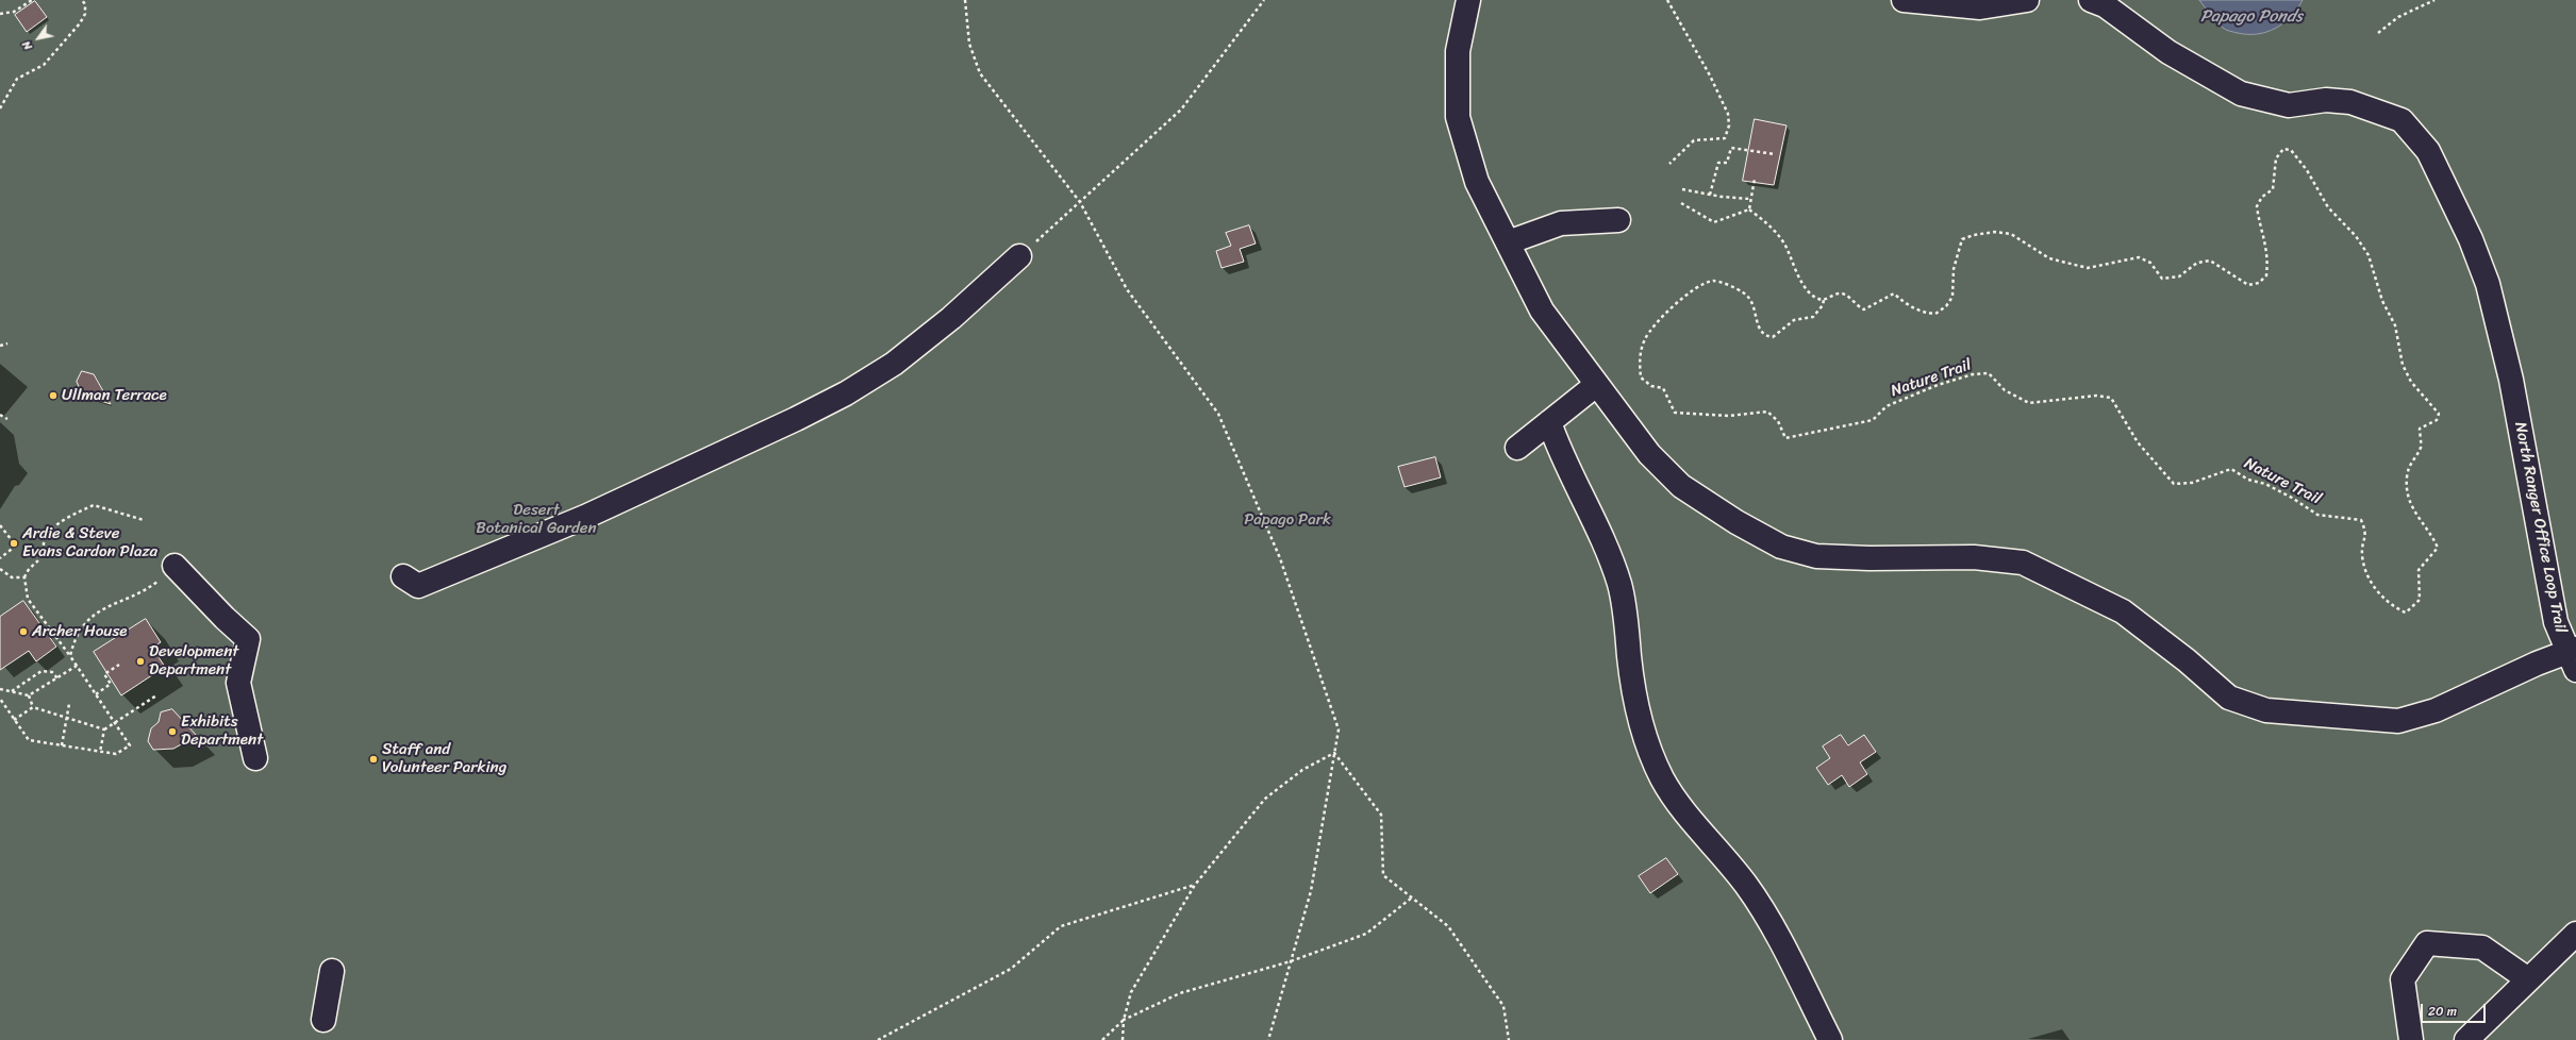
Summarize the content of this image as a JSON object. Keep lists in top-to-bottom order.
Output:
{
  "streets": {
    "lane": ["North Ranger Office Loop Trail"],
    "path": ["Nature Trail"]
  },
  "water": ["Papago Ponds"],
  "parks": ["Desert Botanical Garden", "Papago Park"],
  "places": [
    "Ullman Terrace",
    "Ardie & Steve Evans Cardon Plaza",
    "Archer House",
    "Development Department",
    "Exhibits Department",
    "Staff and Volunteer Parking"
  ],
  "scale_bar": "20 m",
  "north": "bottom left"
}
